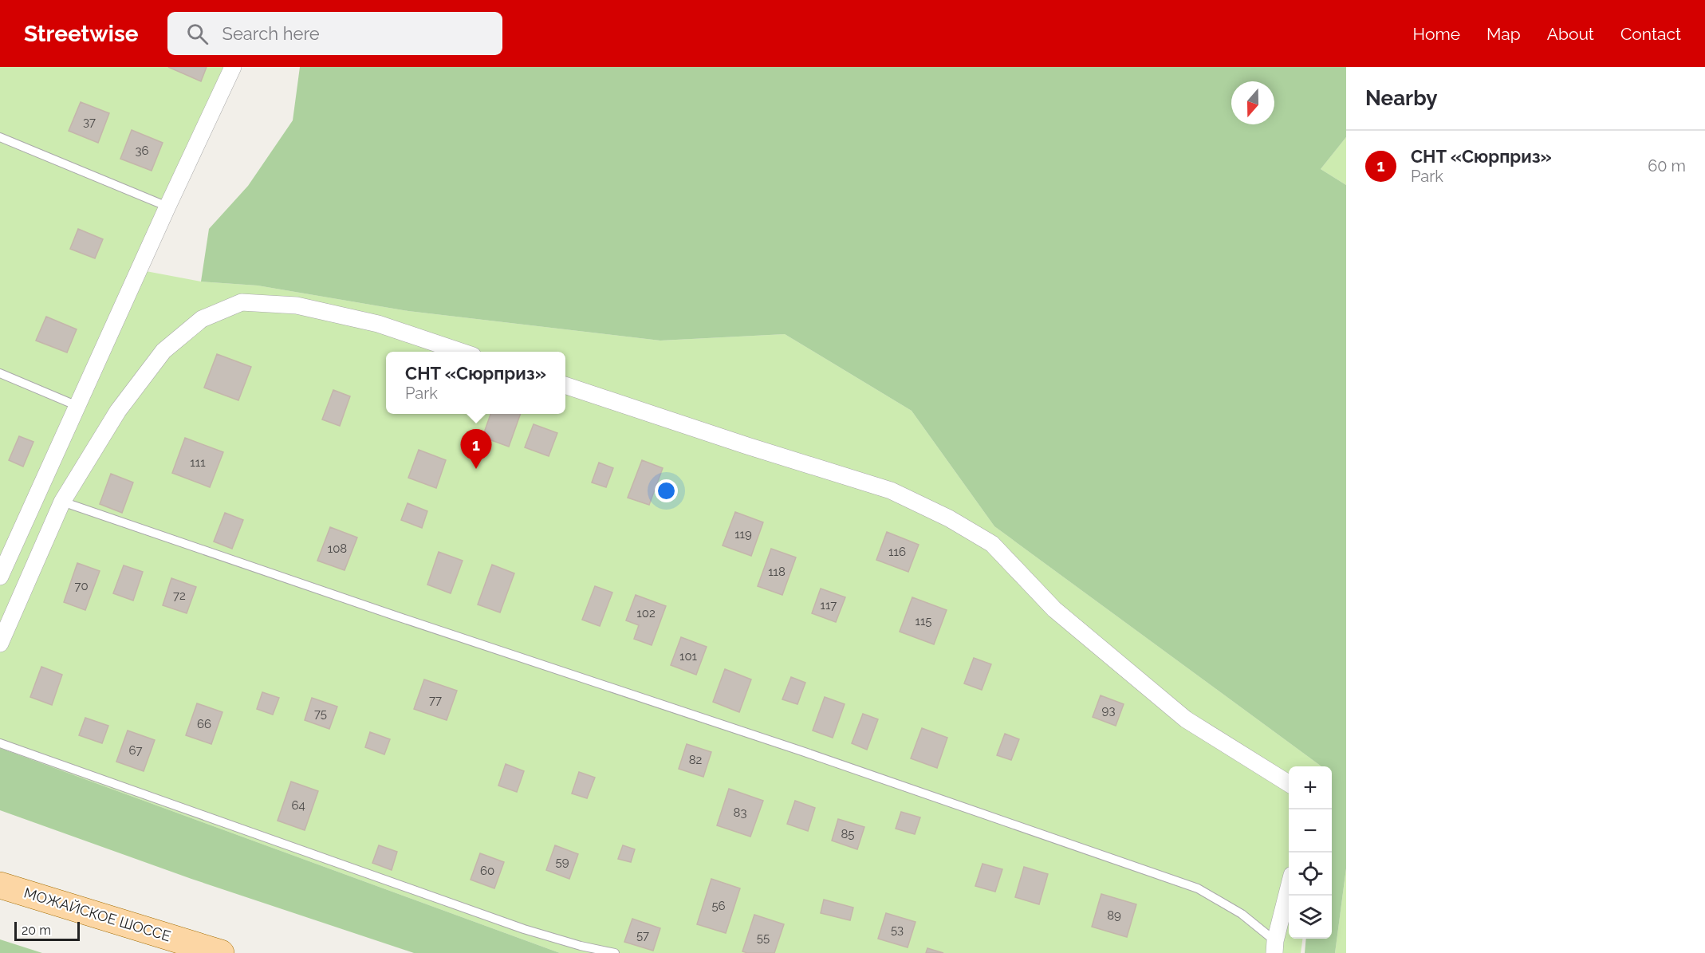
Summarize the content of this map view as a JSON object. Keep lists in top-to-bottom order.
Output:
{
  "streets": {
    "main road": ["МОЖАЙСКОЕ ШОССЕ"]
  },
  "house_numbers": [
    "37",
    "36",
    "111",
    "119",
    "108",
    "116",
    "118",
    "70",
    "72",
    "117",
    "102",
    "115",
    "101",
    "77",
    "93",
    "75",
    "66",
    "67",
    "82",
    "64",
    "83",
    "85",
    "59",
    "60",
    "56",
    "89",
    "53",
    "57",
    "55"
  ],
  "scale_bar": "20 m",
  "north": "bottom",
  "page": {
    "header": "Streetwise",
    "search": "Search here",
    "nav": [
      "Home",
      "Map",
      "About",
      "Contact"
    ],
    "heading": "Nearby",
    "list": [
      {
        "mark": "1",
        "name": "СНТ «Сюрприз»",
        "note": "Park",
        "value": "60 m"
      }
    ],
    "popup": ["СНТ «Сюрприз»", "Park"],
    "pins": "1",
    "map_buttons": ["+", "−"],
    "scale": "20 m"
  }
}
